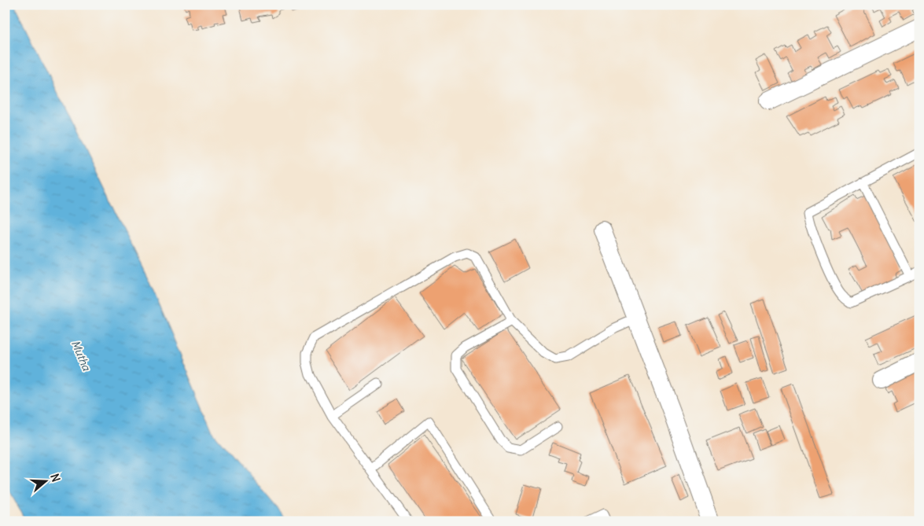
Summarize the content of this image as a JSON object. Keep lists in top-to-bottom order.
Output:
{
  "water": ["Mutha"],
  "north": "right"
}
